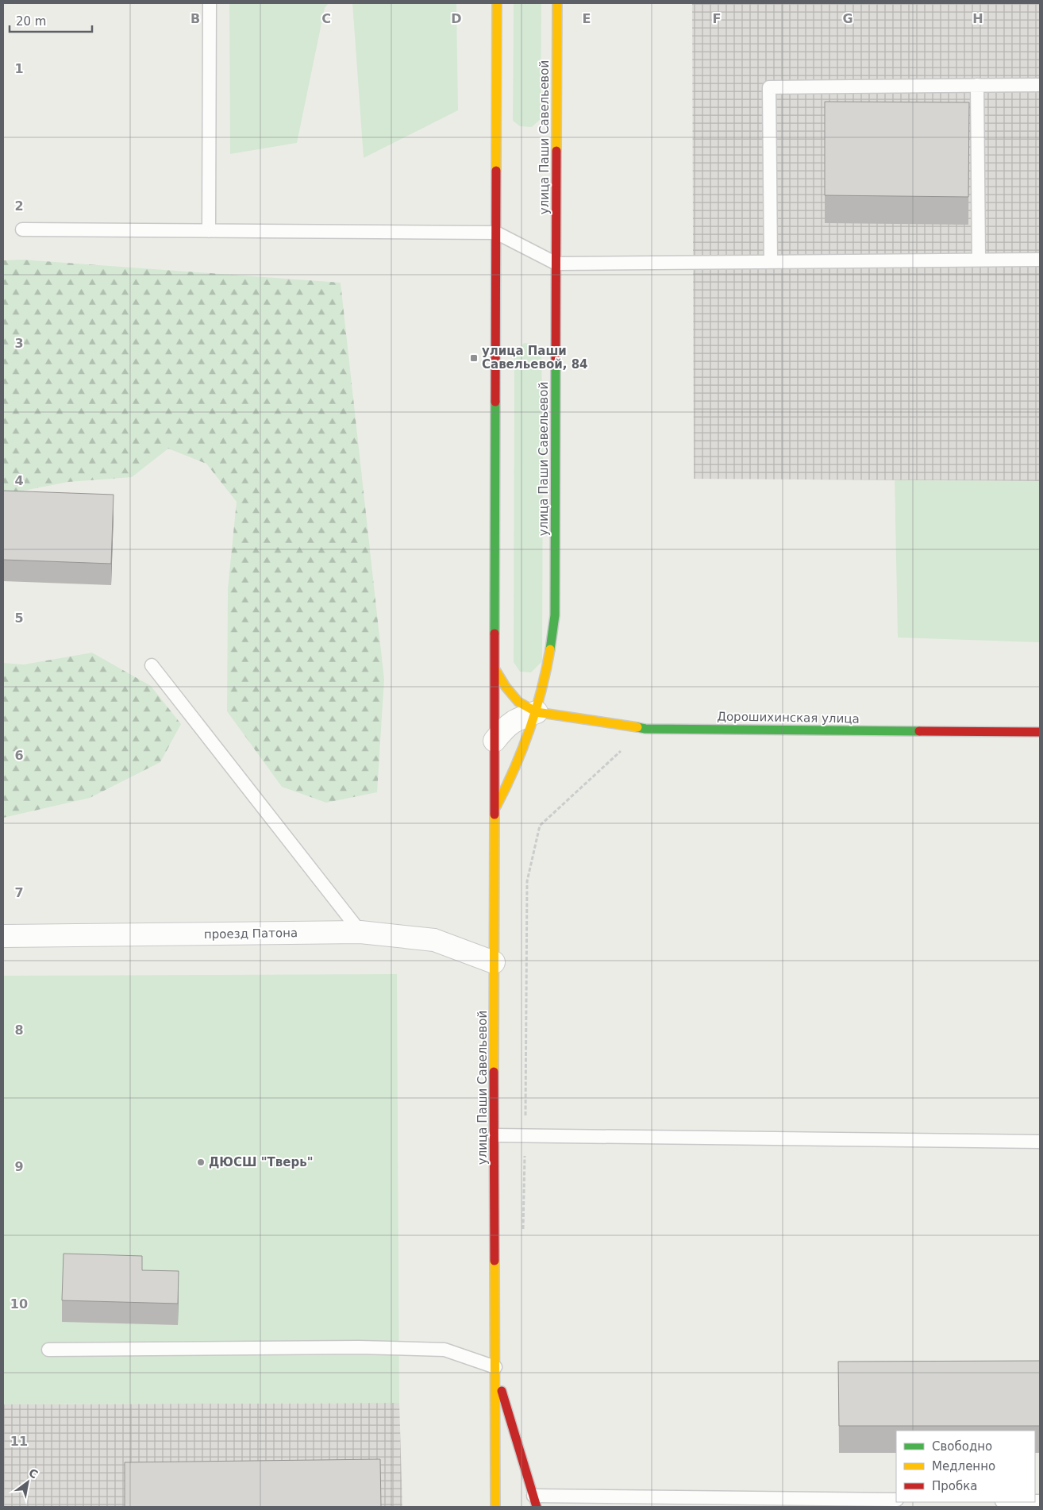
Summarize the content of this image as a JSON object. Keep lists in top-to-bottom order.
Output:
{
  "streets": {
    "street": ["улица Паши Савельевой", "Дорошихинская улица", "проезд Патона"]
  },
  "crossings": [
    ["улица Паши Савельевой", "Дорошихинская улица"],
    ["улица Паши Савельевой", "проезд Патона"]
  ],
  "places": {
    "transit": ["улица Паши Савельевой, 84"],
    "other": ["ДЮСШ \"Тверь\""]
  },
  "legend": ["Свободно", "Медленно", "Пробка"],
  "scale_bar": "20 m",
  "north": "top right",
  "grid": {
    "columns": [
      "B",
      "C",
      "D",
      "E",
      "F",
      "G",
      "H"
    ],
    "rows": [
      "1",
      "2",
      "3",
      "4",
      "5",
      "6",
      "7",
      "8",
      "9",
      "10",
      "11"
    ]
  }
}
